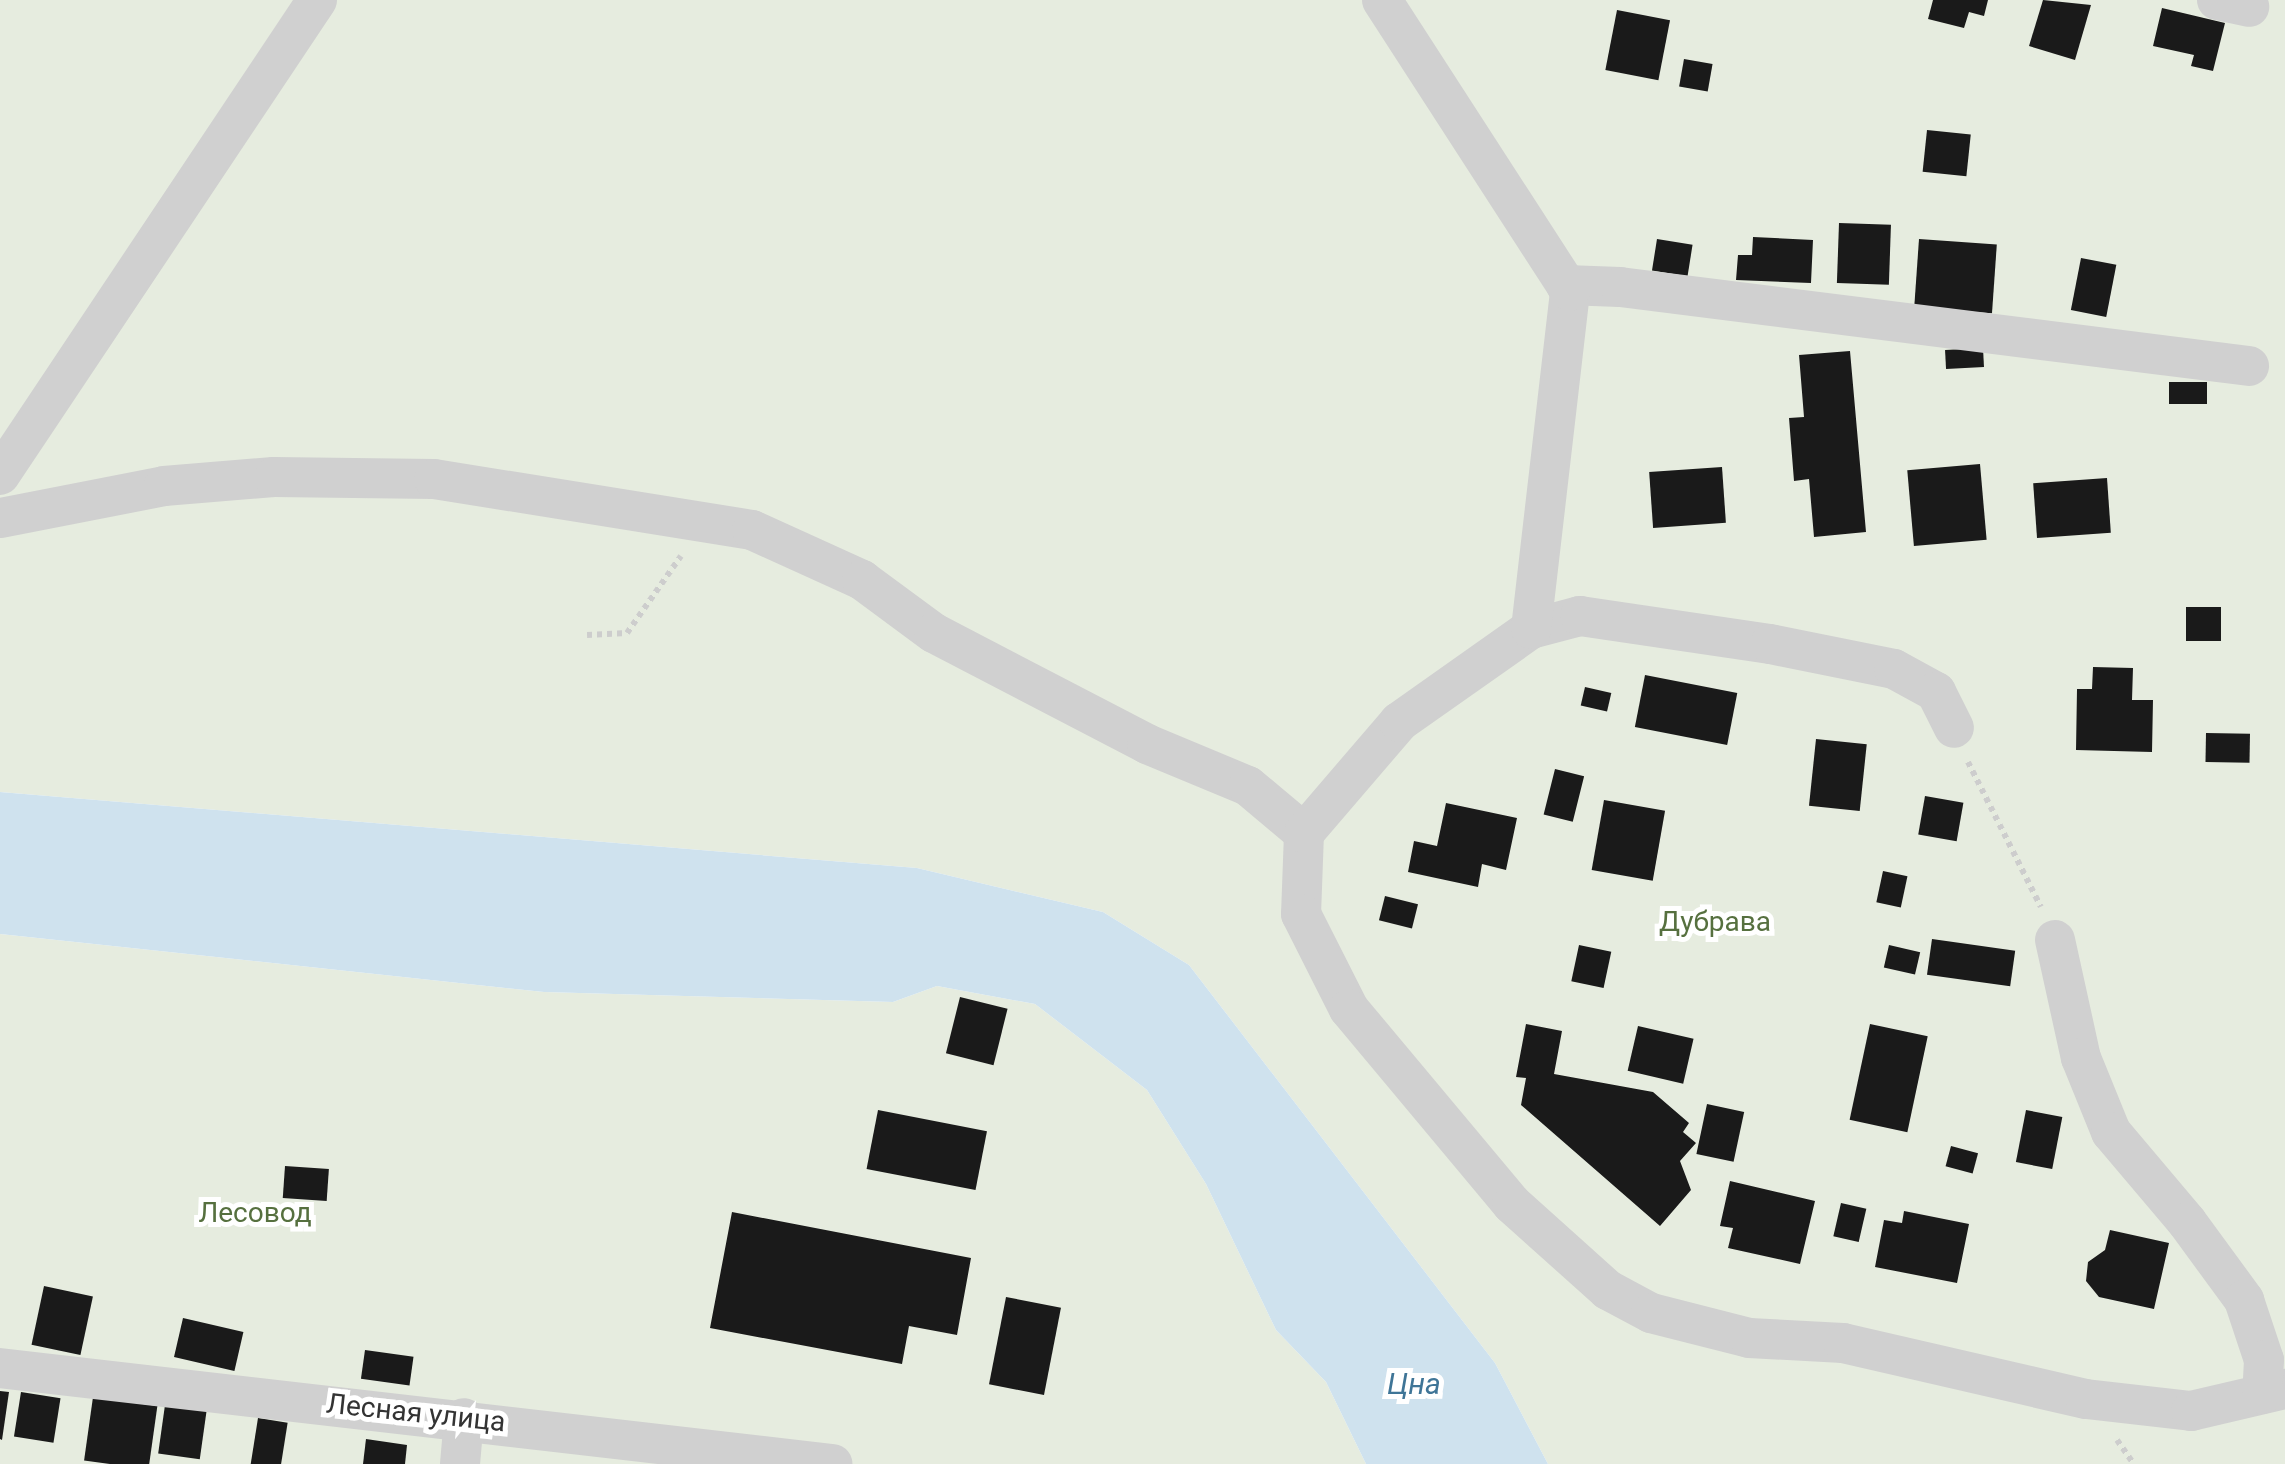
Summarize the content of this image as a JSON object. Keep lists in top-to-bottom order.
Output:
{
  "streets": {
    "street": ["Лесная улица"]
  },
  "water": ["Цна"],
  "parks": ["Дубрава", "Лесовод"]
}
